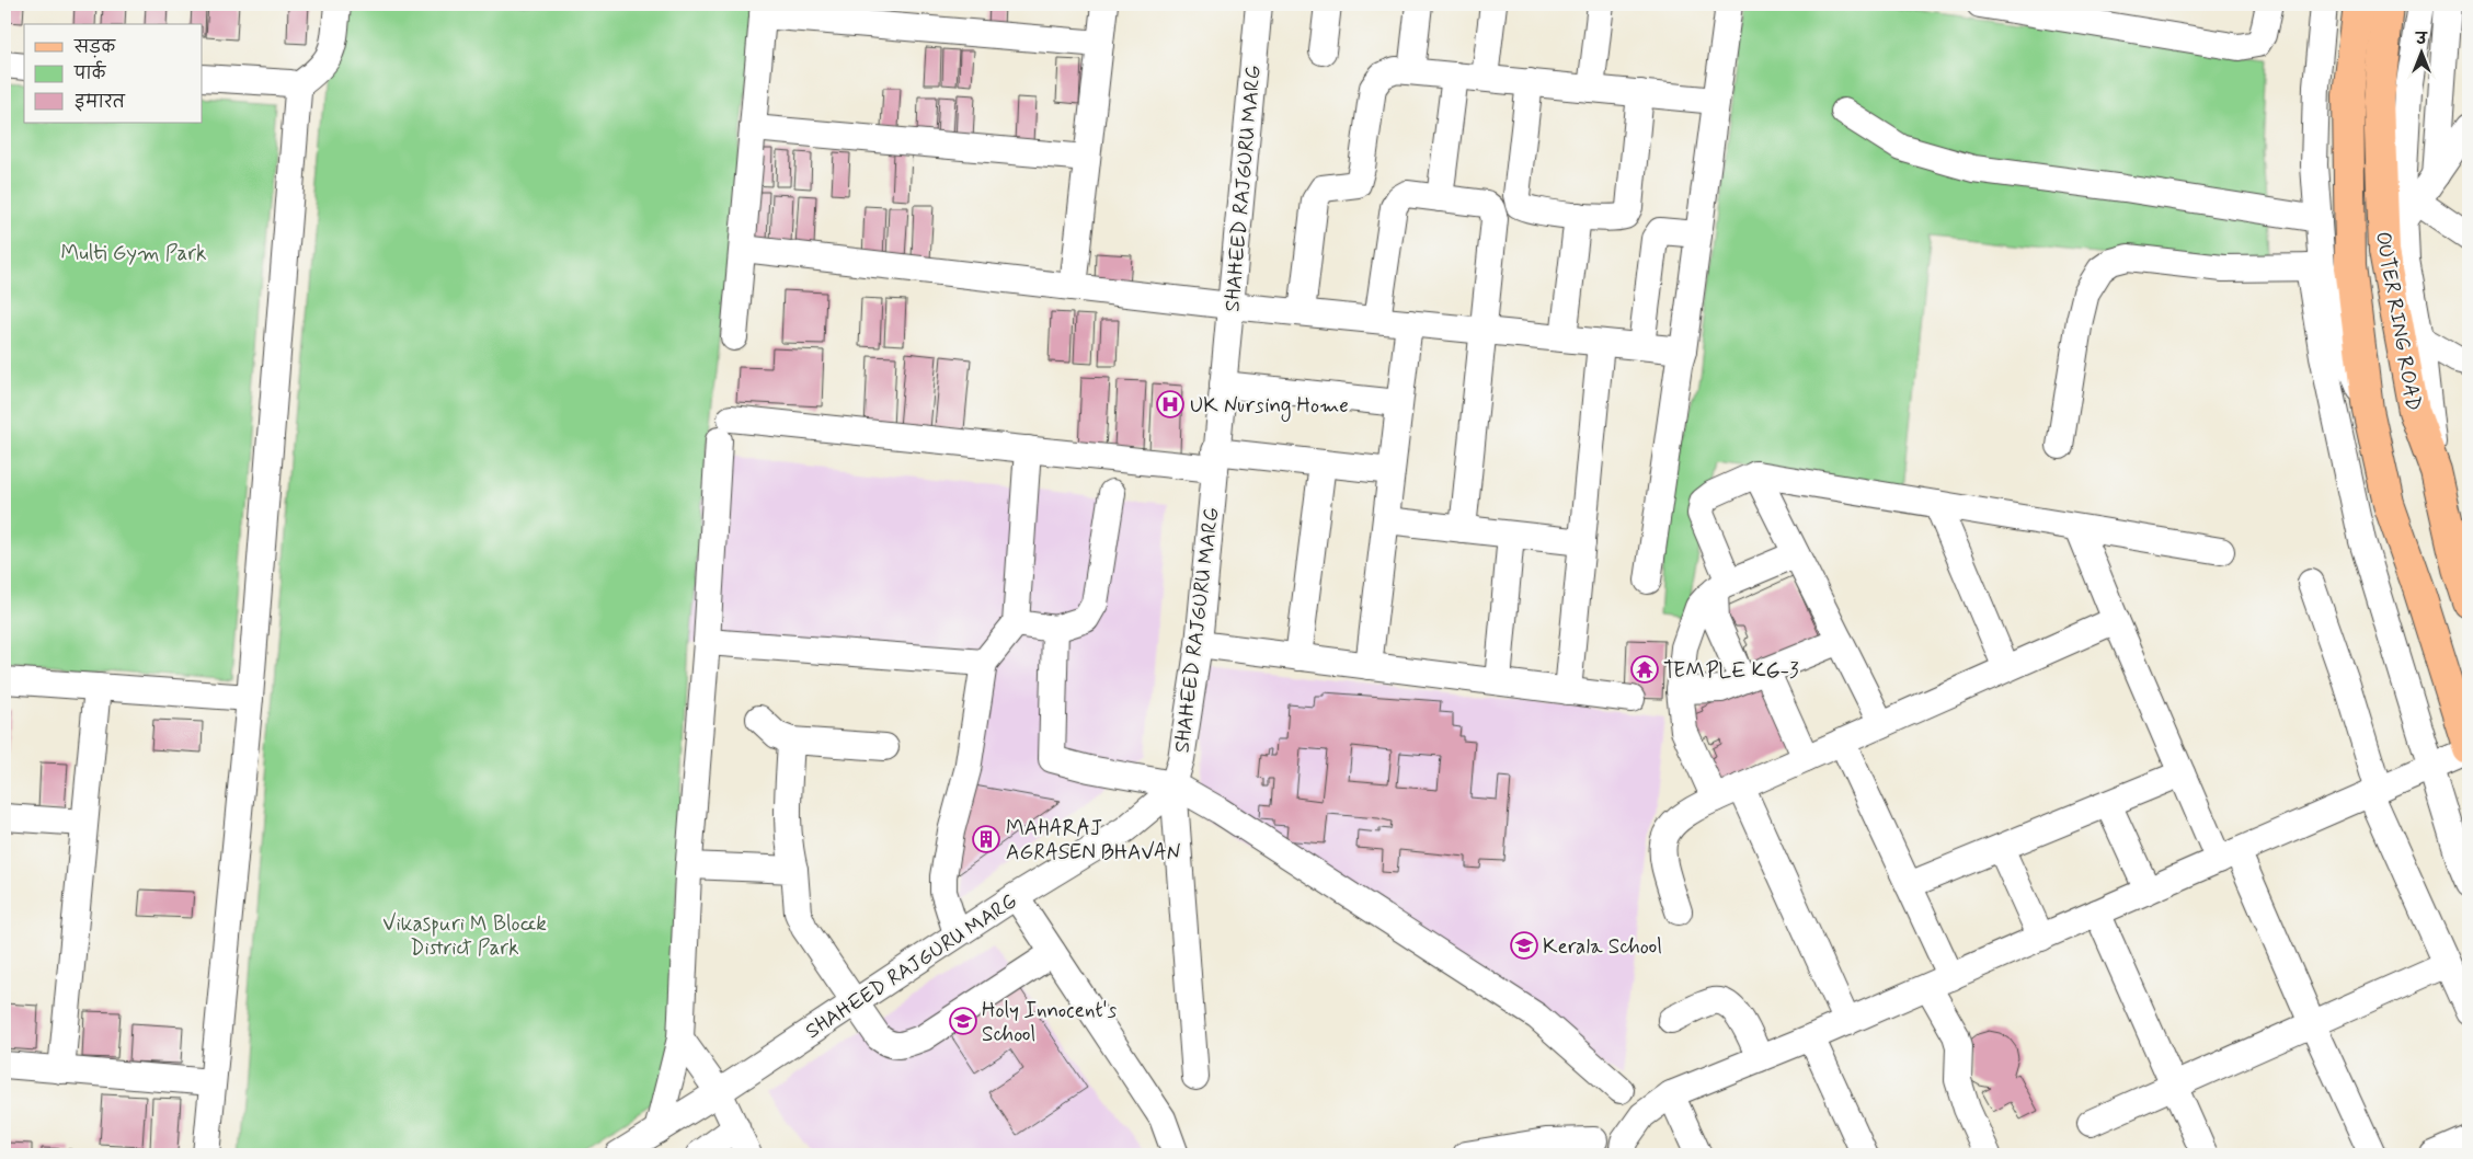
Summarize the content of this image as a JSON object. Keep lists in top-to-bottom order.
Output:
{
  "streets": {
    "main road": ["OUTER RING ROAD"],
    "street": ["SHAHEED RAJGURU MARG"]
  },
  "parks": ["Multi Gym Park", "Vikaspuri M Blocck District Park"],
  "places": {
    "hospital": ["UK Nursing Home"],
    "temple": ["TEMPLE KG-3"],
    "building": ["MAHARAJ AGRASEN BHAVAN"],
    "school or university": ["Kerala School", "Holy Innocent's School"]
  },
  "legend": ["सड़क", "पार्क", "इमारत"],
  "north": "top"
}
